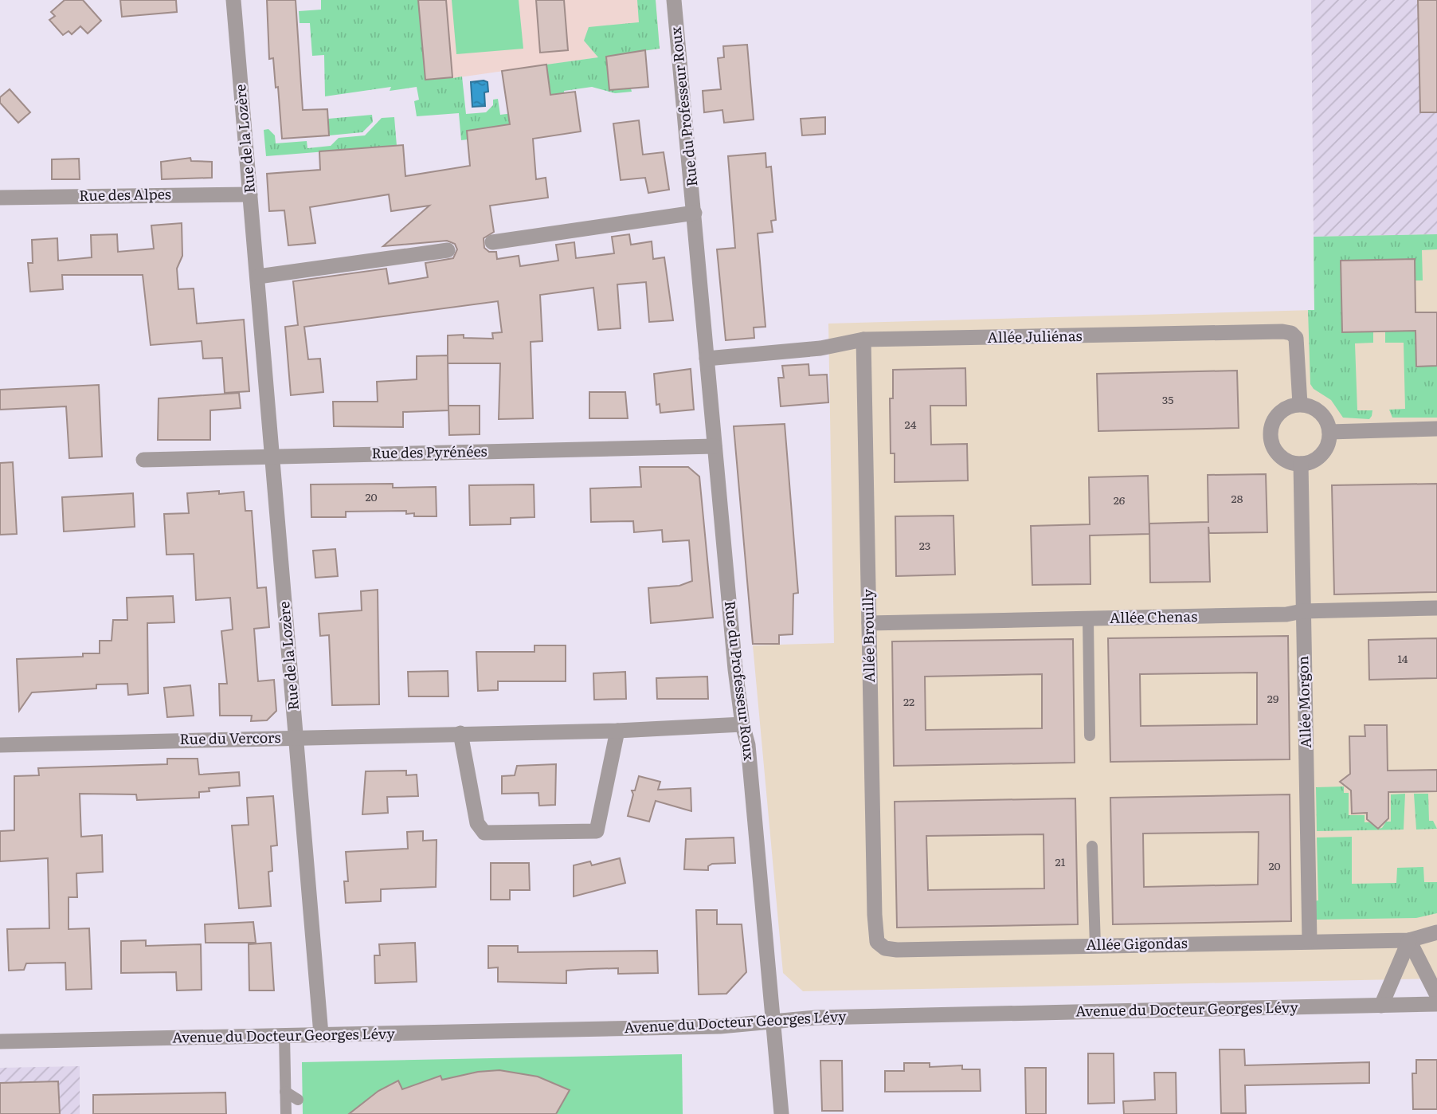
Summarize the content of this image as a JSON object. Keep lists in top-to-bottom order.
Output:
{
  "streets": {
    "street": [
      "Rue du Professeur Roux",
      "Rue de la Lozère",
      "Rue des Alpes",
      "Allée Juliénas",
      "Rue des Pyrénées",
      "Allée Chenas",
      "Allée Brouilly",
      "Allée Morgon",
      "Rue du Vercors",
      "Allée Gigondas",
      "Avenue du Docteur Georges Lévy"
    ]
  },
  "crossings": [
    ["Rue du Professeur Roux", "Allée Juliénas"],
    ["Rue du Professeur Roux", "Rue des Pyrénées"],
    ["Rue du Professeur Roux", "Rue du Vercors"],
    ["Rue du Professeur Roux", "Avenue du Docteur Georges Lévy"],
    ["Rue de la Lozère", "Rue des Alpes"],
    ["Rue de la Lozère", "Rue des Pyrénées"],
    ["Rue de la Lozère", "Rue du Vercors"],
    ["Rue de la Lozère", "Avenue du Docteur Georges Lévy"],
    ["Allée Juliénas", "Allée Brouilly"],
    ["Allée Juliénas", "Allée Morgon"],
    ["Allée Chenas", "Allée Brouilly"],
    ["Allée Chenas", "Allée Morgon"],
    ["Allée Brouilly", "Allée Gigondas"],
    ["Allée Morgon", "Allée Gigondas"]
  ],
  "house_numbers": [
    "35",
    "24",
    "20",
    "28",
    "26",
    "23",
    "14",
    "29",
    "22",
    "21",
    "20"
  ]
}
